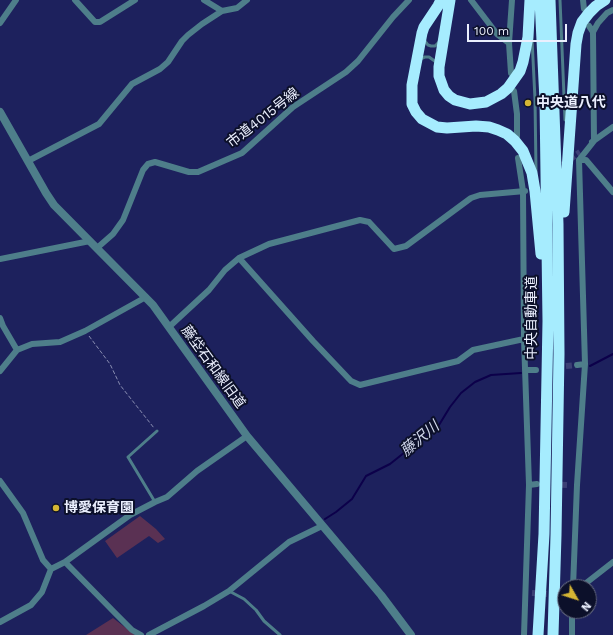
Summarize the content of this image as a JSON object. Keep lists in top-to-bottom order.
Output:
{
  "streets": {
    "highway": ["中央自動車道"],
    "street": ["市道4015号線", "藤垈石和線旧道"]
  },
  "crossings": [
    ["市道4015号線", "藤垈石和線旧道"]
  ],
  "water": ["藤沢川"],
  "places": ["中央道八代", "博愛保育園"],
  "scale_bar": "100 m",
  "north": "bottom right"
}
